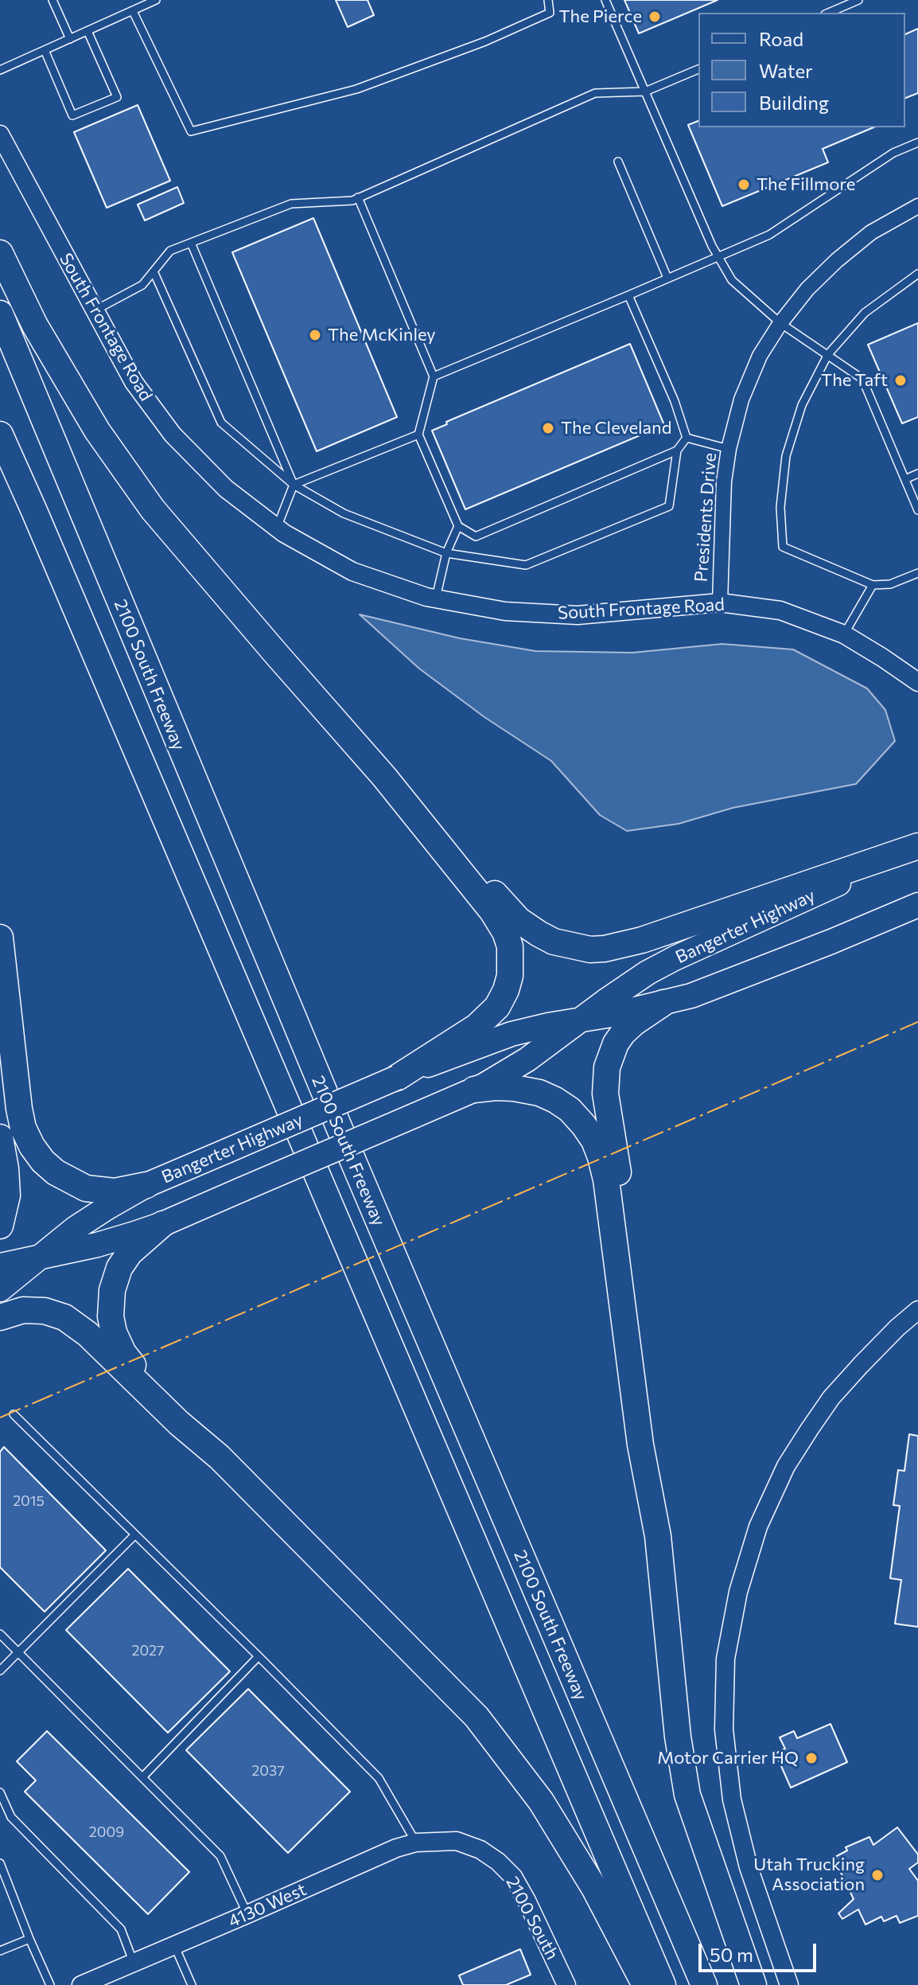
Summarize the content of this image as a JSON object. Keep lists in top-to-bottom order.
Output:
{
  "streets": {
    "highway": ["2100 South Freeway", "Bangerter Highway"],
    "street": [
      "South Frontage Road",
      "Presidents Drive",
      "4130 West",
      "2100 South"
    ]
  },
  "crossings": [
    ["South Frontage Road", "Presidents Drive"],
    ["4130 West", "2100 South"]
  ],
  "places": [
    "The Pierce",
    "The Fillmore",
    "The McKinley",
    "The Taft",
    "The Cleveland",
    "Motor Carrier HQ",
    "Utah Trucking Association"
  ],
  "house_numbers": [
    "2015",
    "2027",
    "2037",
    "2009"
  ],
  "legend": ["Road", "Water", "Building"],
  "scale_bar": "50 m"
}
